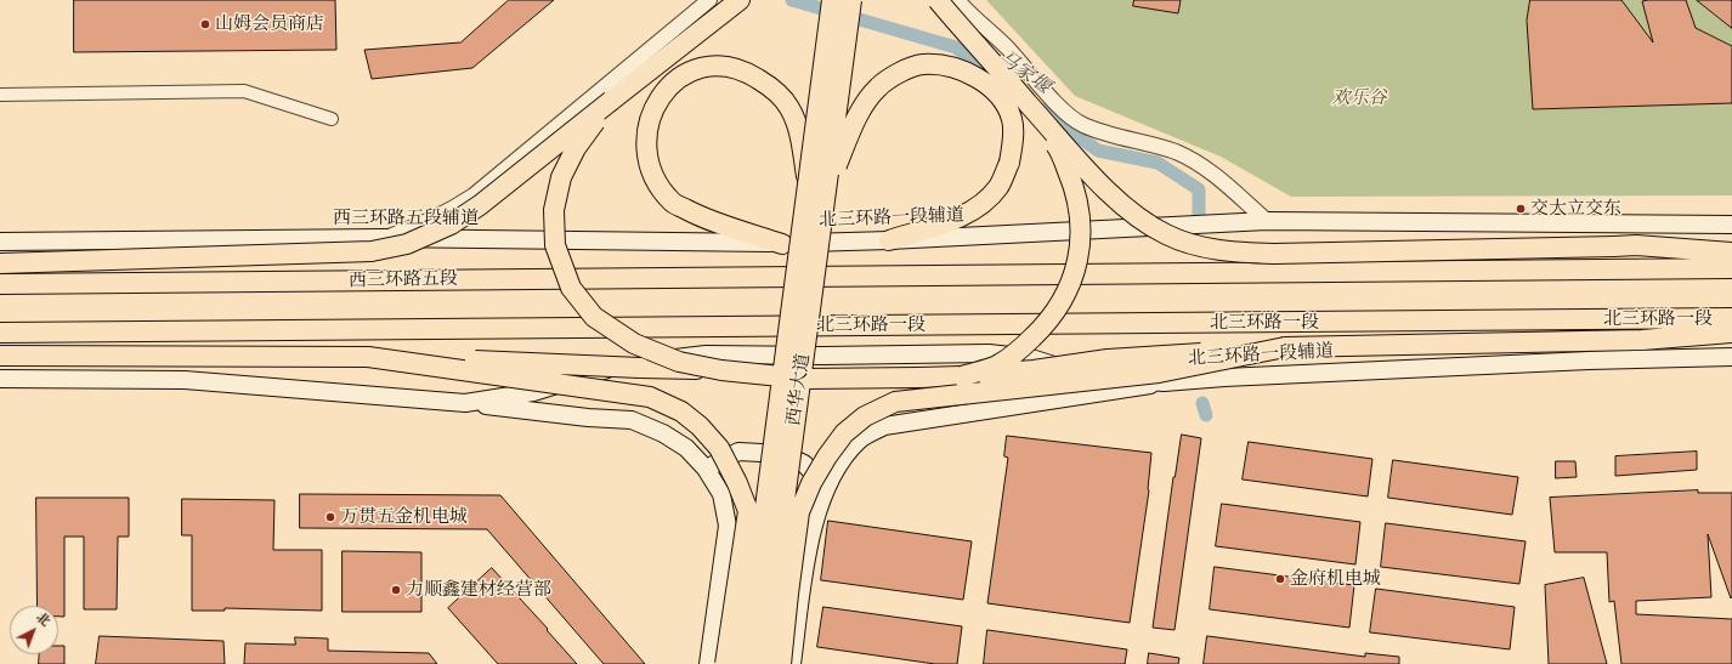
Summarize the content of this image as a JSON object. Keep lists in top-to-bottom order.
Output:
{
  "streets": {
    "highway": ["西三环路五段", "北三环路一段", "西华大道"],
    "main road": ["西三环路五段辅道", "北三环路一段辅道"]
  },
  "crossings": [
    ["西三环路五段辅道", "北三环路一段辅道"]
  ],
  "water": ["马家堰"],
  "parks": ["欢乐谷"],
  "places": [
    "山姆会员商店",
    "交大立交东",
    "万贯五金机电城",
    "金府机电城",
    "力顺鑫建材经营部"
  ],
  "north": "top right"
}
